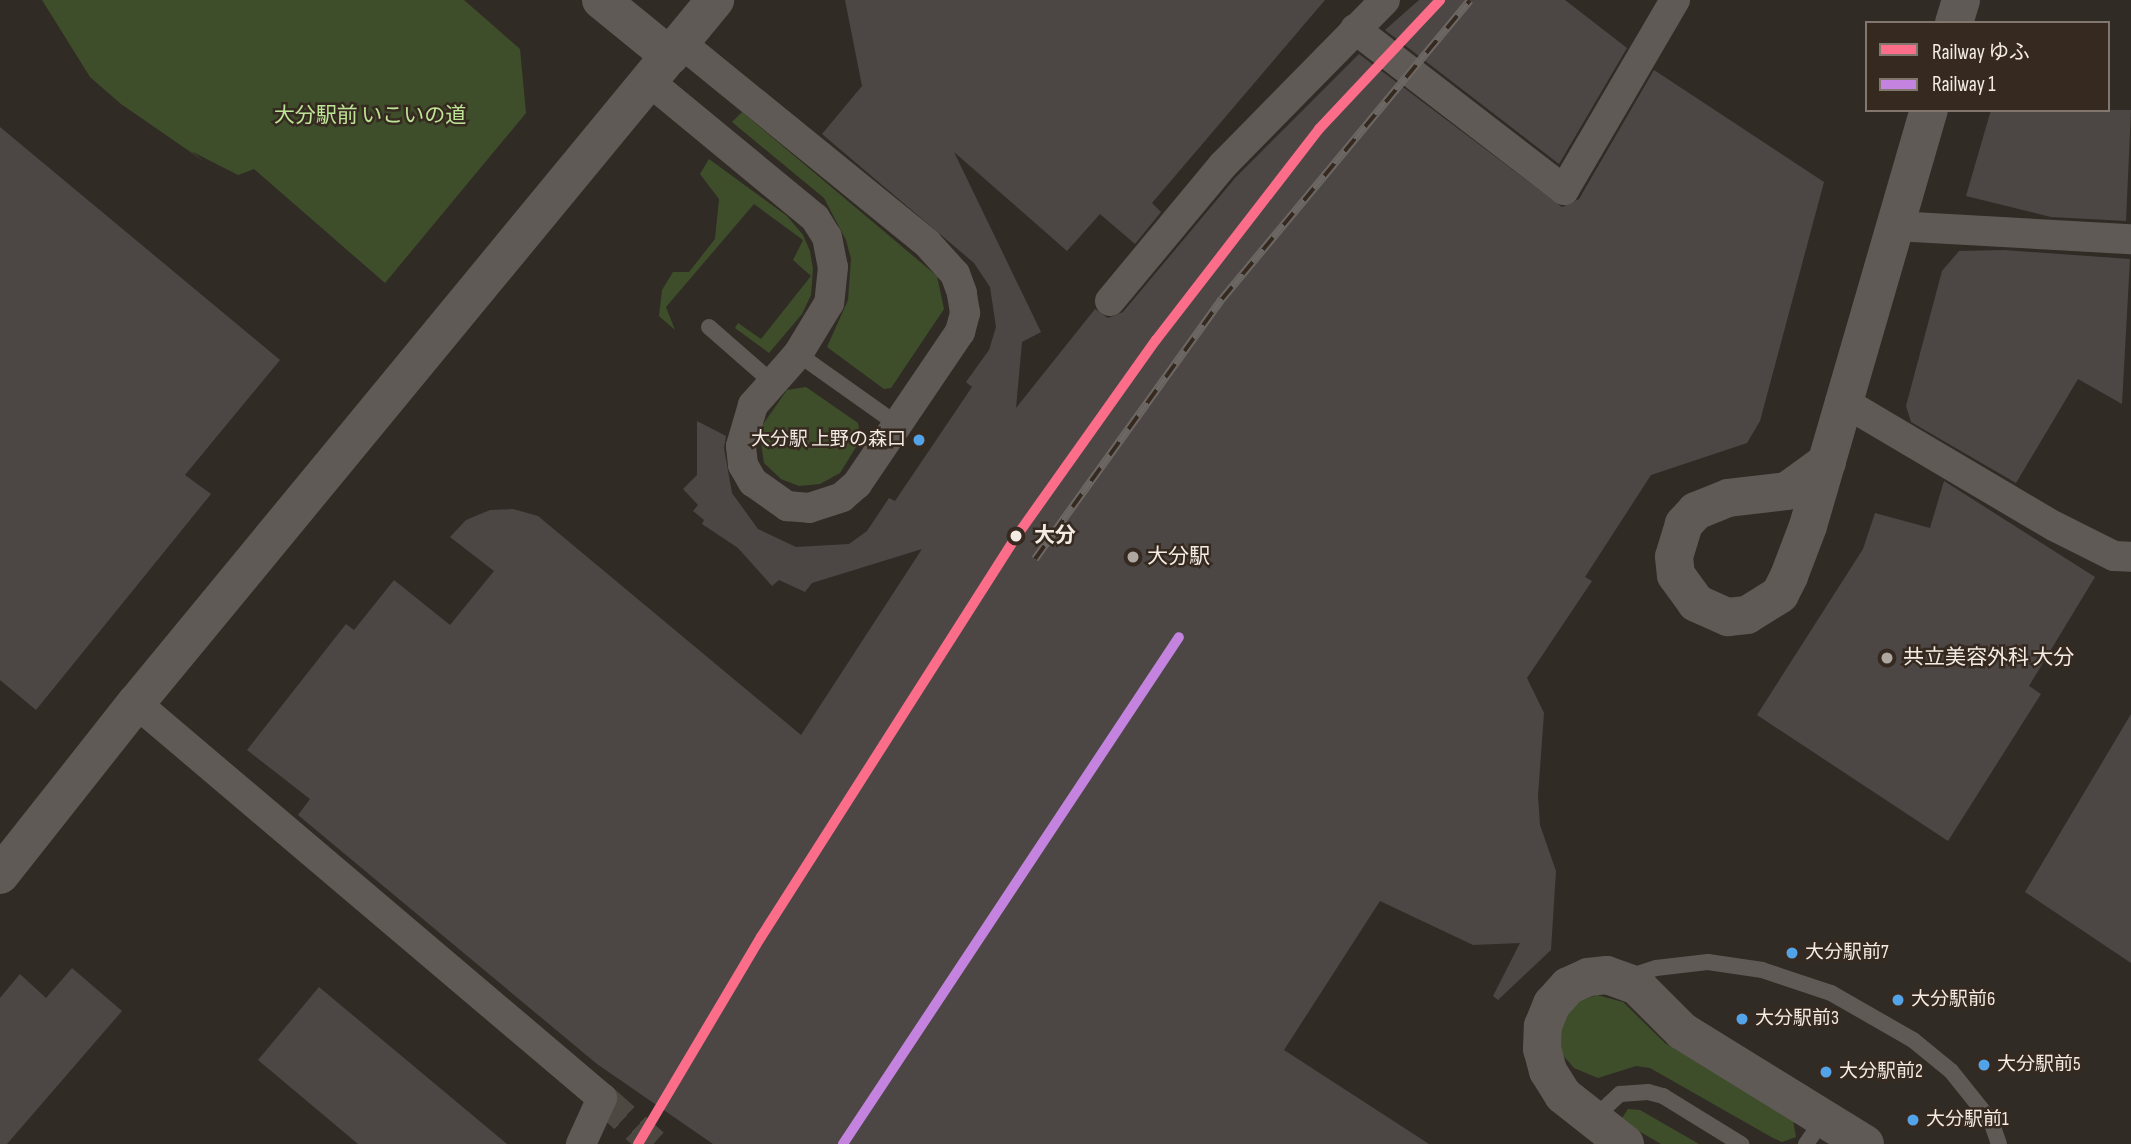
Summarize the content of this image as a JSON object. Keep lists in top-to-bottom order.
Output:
{
  "parks": ["大分駅前 いこいの道"],
  "places": [
    "大分駅 上野の森口",
    "大分",
    "大分駅",
    "共立美容外科 大分",
    "大分駅前7",
    "大分駅前6",
    "大分駅前3",
    "大分駅前5",
    "大分駅前2",
    "大分駅前1"
  ],
  "lines": ["rail line ゆふ", "rail line 1"],
  "legend": ["Railway ゆふ", "Railway 1"]
}
